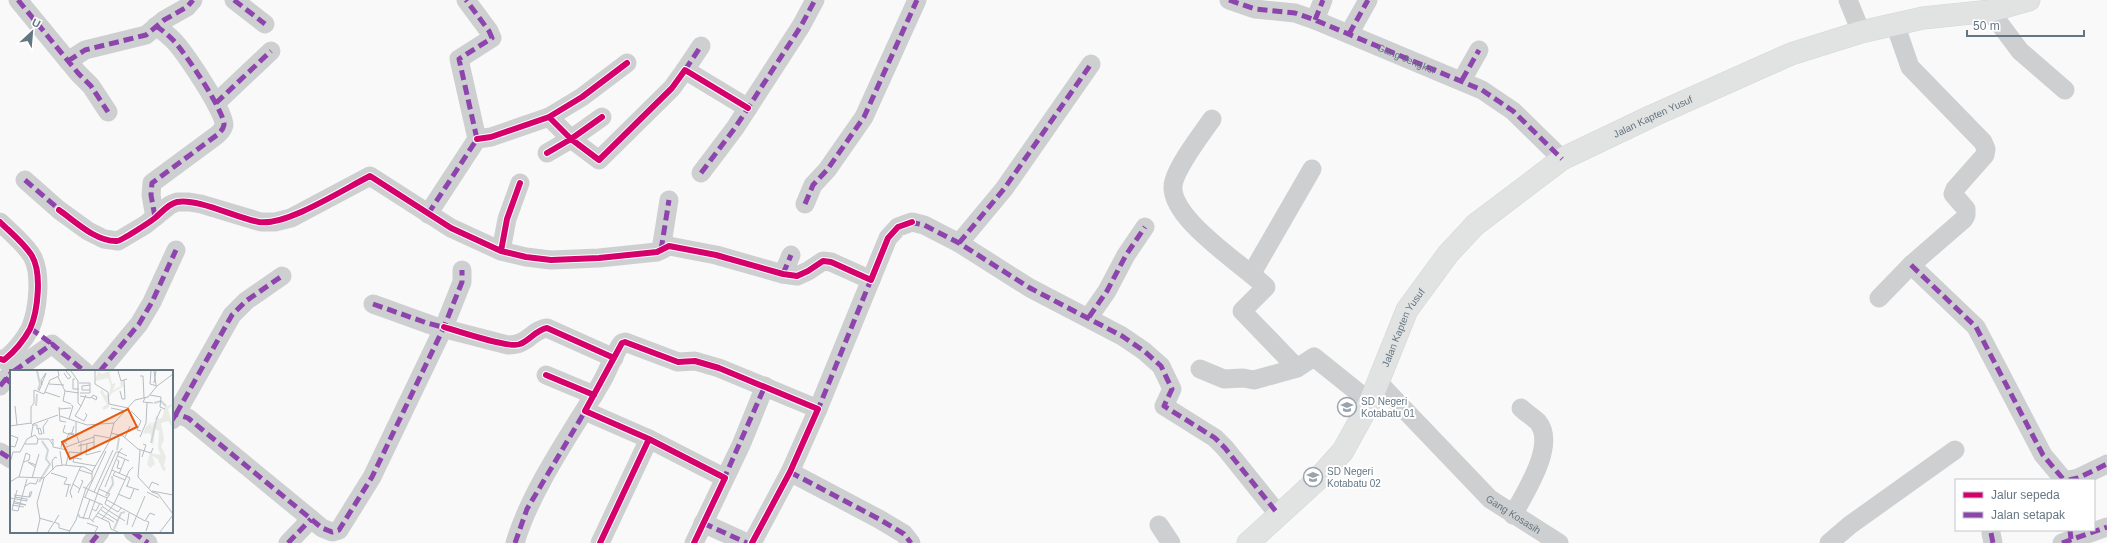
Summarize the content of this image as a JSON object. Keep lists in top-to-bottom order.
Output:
{
  "streets": {
    "main road": ["Jalan Kapten Yusuf"],
    "street": ["Gang Jengkol", "Gang Kosasih"]
  },
  "crossings": [
    ["Gang Jengkol", "Jalan Kapten Yusuf"],
    ["Jalan Kapten Yusuf", "Gang Kosasih"]
  ],
  "places": {
    "school or university": ["SD Negeri Kotabatu 01", "SD Negeri Kotabatu 02"]
  },
  "legend": ["Jalur sepeda", "Jalan setapak"],
  "scale_bar": "50 m",
  "north": "top right"
}
